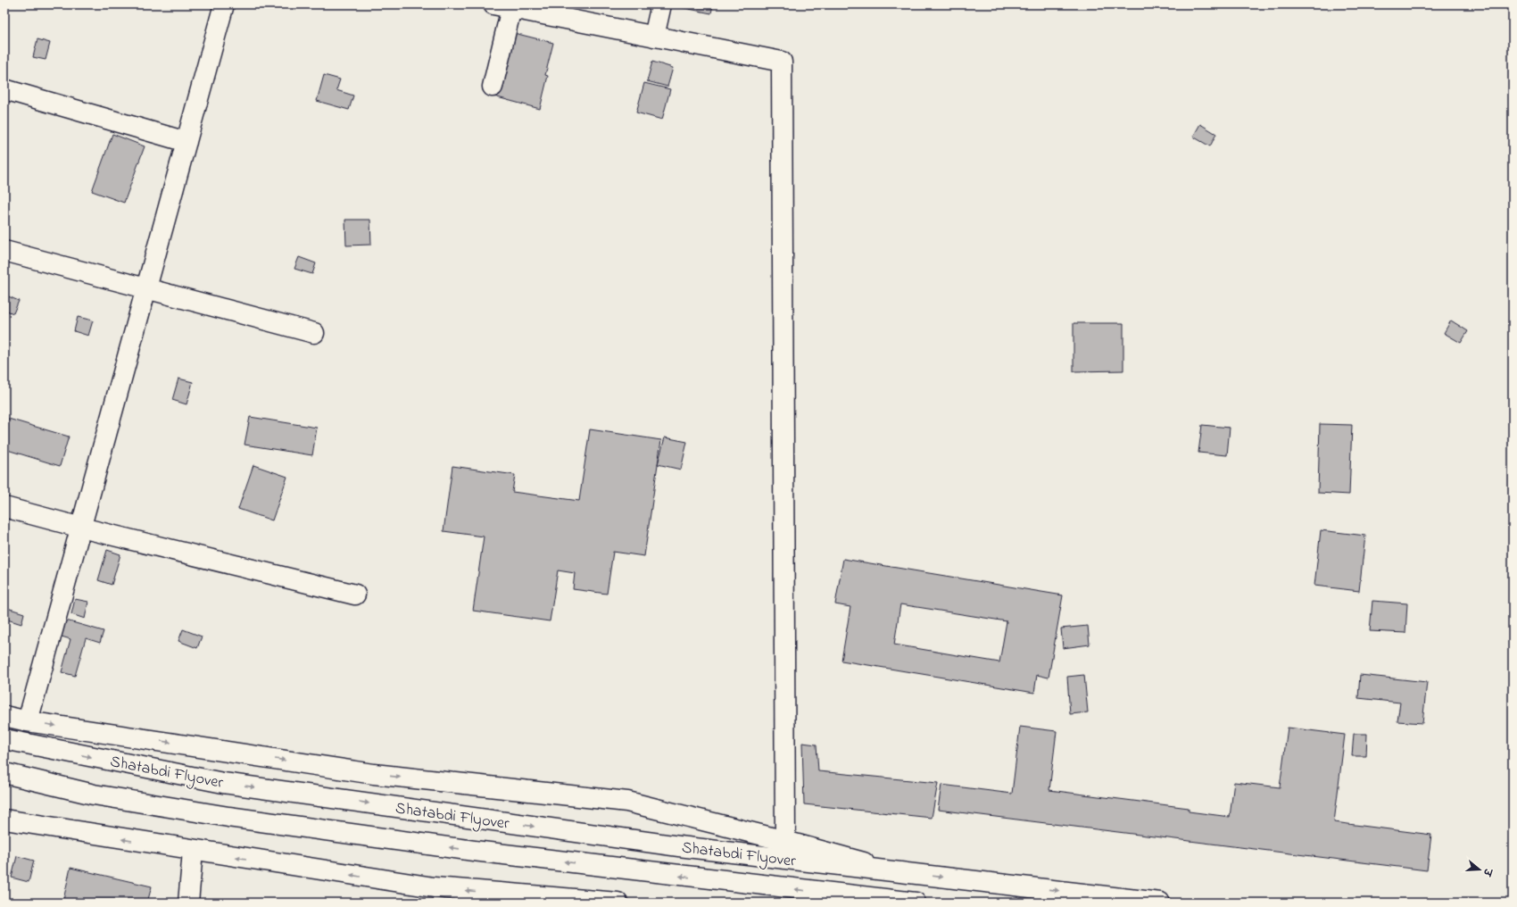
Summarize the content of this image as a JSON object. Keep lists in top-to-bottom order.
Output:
{
  "streets": {
    "main road": ["Shatabdi Flyover"]
  },
  "north": "right"
}
